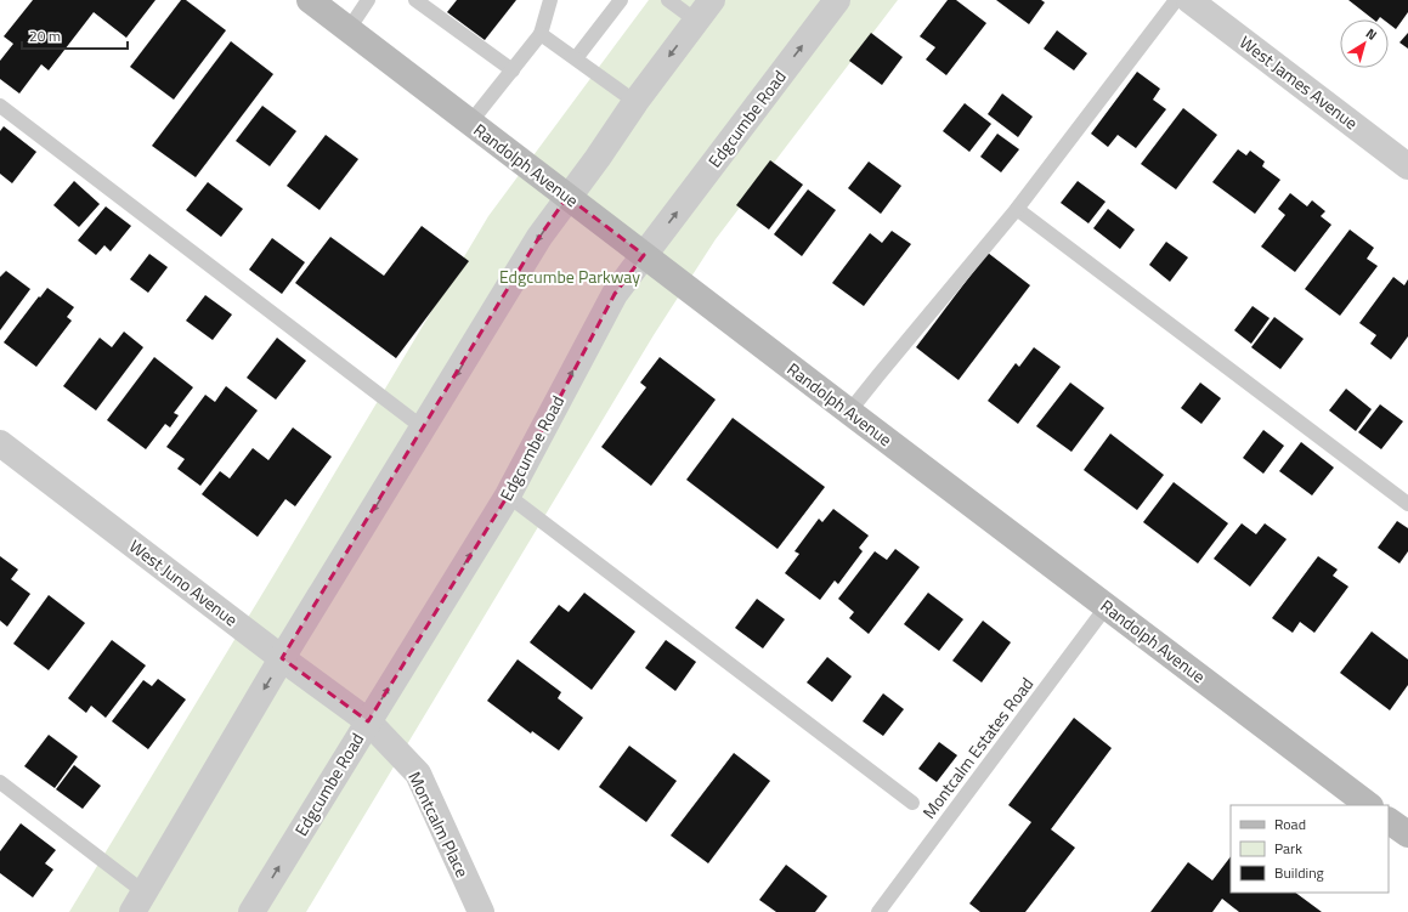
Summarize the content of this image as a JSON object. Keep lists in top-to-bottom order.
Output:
{
  "streets": {
    "main road": ["Randolph Avenue"],
    "street": [
      "West James Avenue",
      "Edgcumbe Road",
      "West Juno Avenue",
      "Montcalm Place"
    ],
    "lane": ["Montcalm Estates Road"]
  },
  "crossings": [
    ["Edgcumbe Road", "Randolph Avenue"],
    ["Edgcumbe Road", "West Juno Avenue"],
    ["Edgcumbe Road", "Montcalm Place"],
    ["Randolph Avenue", "Montcalm Estates Road"],
    ["West Juno Avenue", "Montcalm Place"]
  ],
  "parks": ["Edgcumbe Parkway"],
  "legend": ["Road", "Park", "Building"],
  "scale_bar": "20 m",
  "north": "top right"
}
